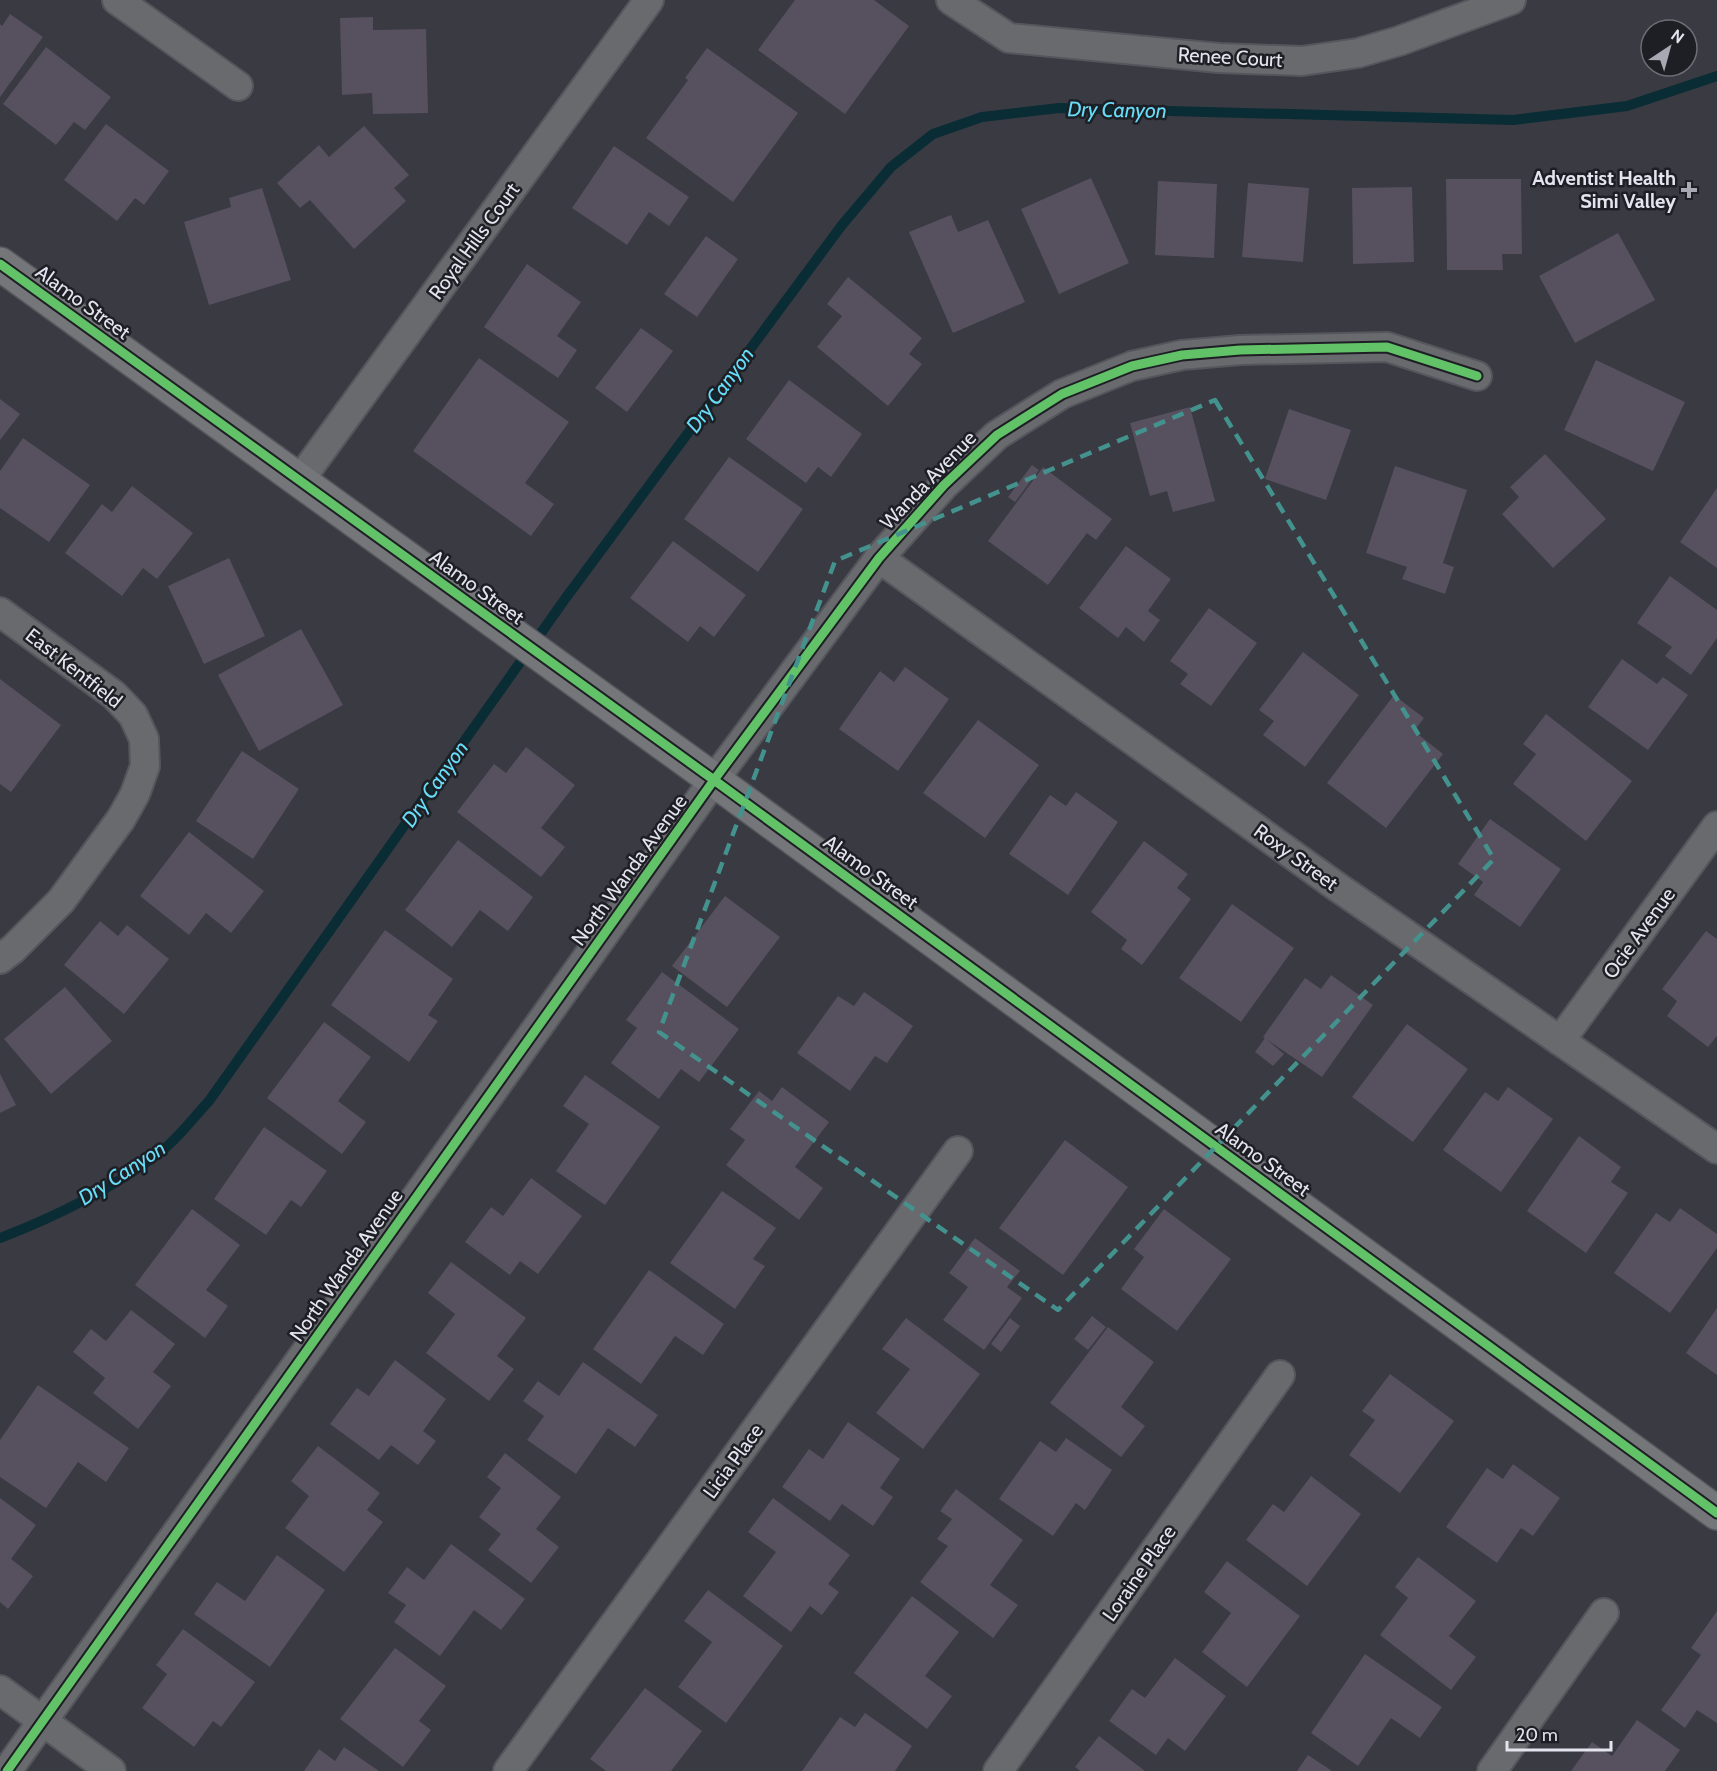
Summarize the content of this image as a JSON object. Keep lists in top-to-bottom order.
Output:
{
  "streets": {
    "main road": ["Alamo Street"],
    "street": [
      "Renee Court",
      "Royal Hills Court",
      "Wanda Avenue",
      "East Kentfield",
      "Roxy Street",
      "North Wanda Avenue",
      "Ocie Avenue",
      "Licia Place",
      "Loraine Place"
    ]
  },
  "crossings": [
    ["Royal Hills Court", "Alamo Street"],
    ["Alamo Street", "Wanda Avenue"],
    ["Alamo Street", "North Wanda Avenue"],
    ["Wanda Avenue", "Roxy Street"],
    ["Wanda Avenue", "North Wanda Avenue"],
    ["Roxy Street", "Ocie Avenue"]
  ],
  "water": ["Dry Canyon"],
  "places": {
    "health": ["Adventist Health Simi Valley"]
  },
  "scale_bar": "20 m",
  "north": "top right"
}
